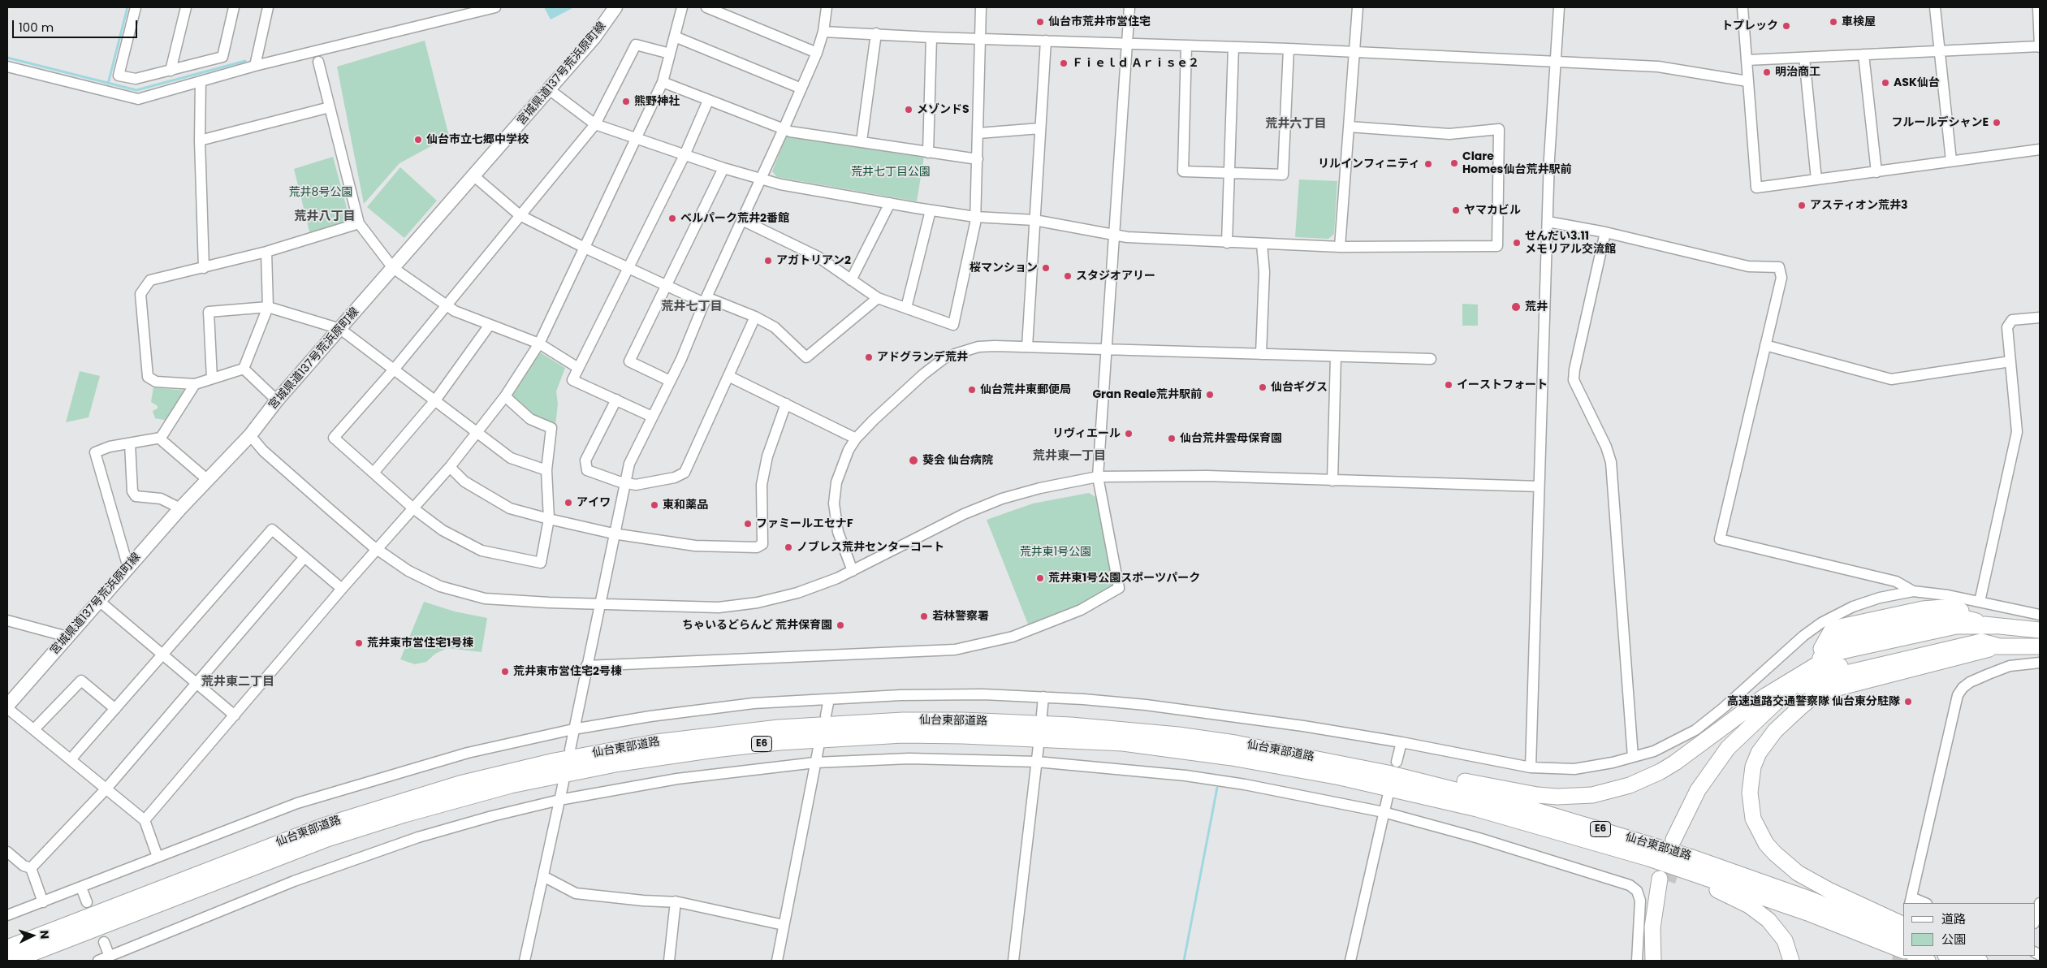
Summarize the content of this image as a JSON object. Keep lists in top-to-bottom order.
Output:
{
  "streets": {
    "highway": ["仙台東部道路", "E6"],
    "main road": ["宮城県道137号荒浜原町線"]
  },
  "districts": [
    "荒井六丁目",
    "荒井八丁目",
    "荒井七丁目",
    "荒井東一丁目",
    "荒井東二丁目"
  ],
  "parks": ["荒井七丁目公園", "荒井8号公園", "荒井東1号公園"],
  "places": [
    "仙台市荒井市営住宅",
    "車検屋",
    "トプレック",
    "Ｆｉｅｌｄ Ａｒｉｓｅ２",
    "明治商工",
    "ASK仙台",
    "熊野神社",
    "メゾンドS",
    "フルールデシャンE",
    "仙台市立七郷中学校",
    "Clare Homes仙台荒井駅前",
    "リルインフィニティ",
    "アスティオン荒井3",
    "ヤマカビル",
    "ベルパーク荒井2番館",
    "せんだい3.11 メモリアル交流館",
    "アガトリアン2",
    "桜マンション",
    "スタジオアリー",
    "荒井",
    "アドグランデ荒井",
    "イーストフォート",
    "仙台ギグス",
    "仙台荒井東郵便局",
    "Gran Reale荒井駅前",
    "リヴィエール",
    "仙台荒井雲母保育園",
    "葵会 仙台病院",
    "アイワ",
    "東和薬品",
    "ファミールエセナF",
    "ノブレス荒井センターコート",
    "荒井東1号公園スポーツパーク",
    "若林警察署",
    "ちゃいるどらんど 荒井保育園",
    "荒井東市営住宅1号棟",
    "荒井東市営住宅2号棟",
    "高速道路交通警察隊 仙台東分駐隊"
  ],
  "legend": ["道路", "公園"],
  "scale_bar": "100 m",
  "north": "right"
}
